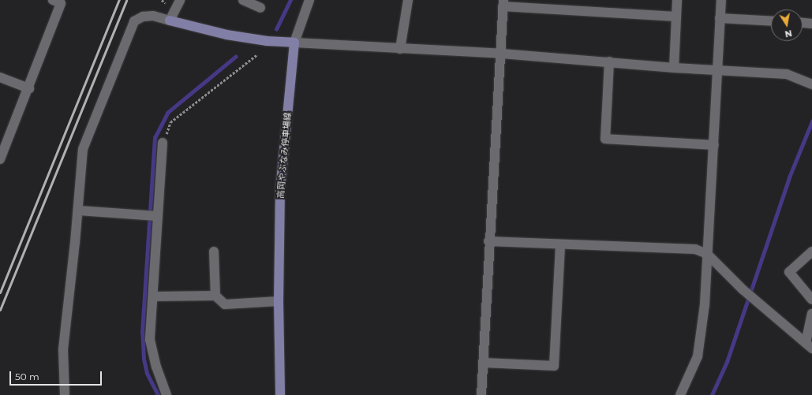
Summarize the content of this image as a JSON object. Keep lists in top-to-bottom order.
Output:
{
  "streets": {
    "main road": ["高岡やぶなみ停車場線"]
  },
  "scale_bar": "50 m",
  "north": "bottom"
}
